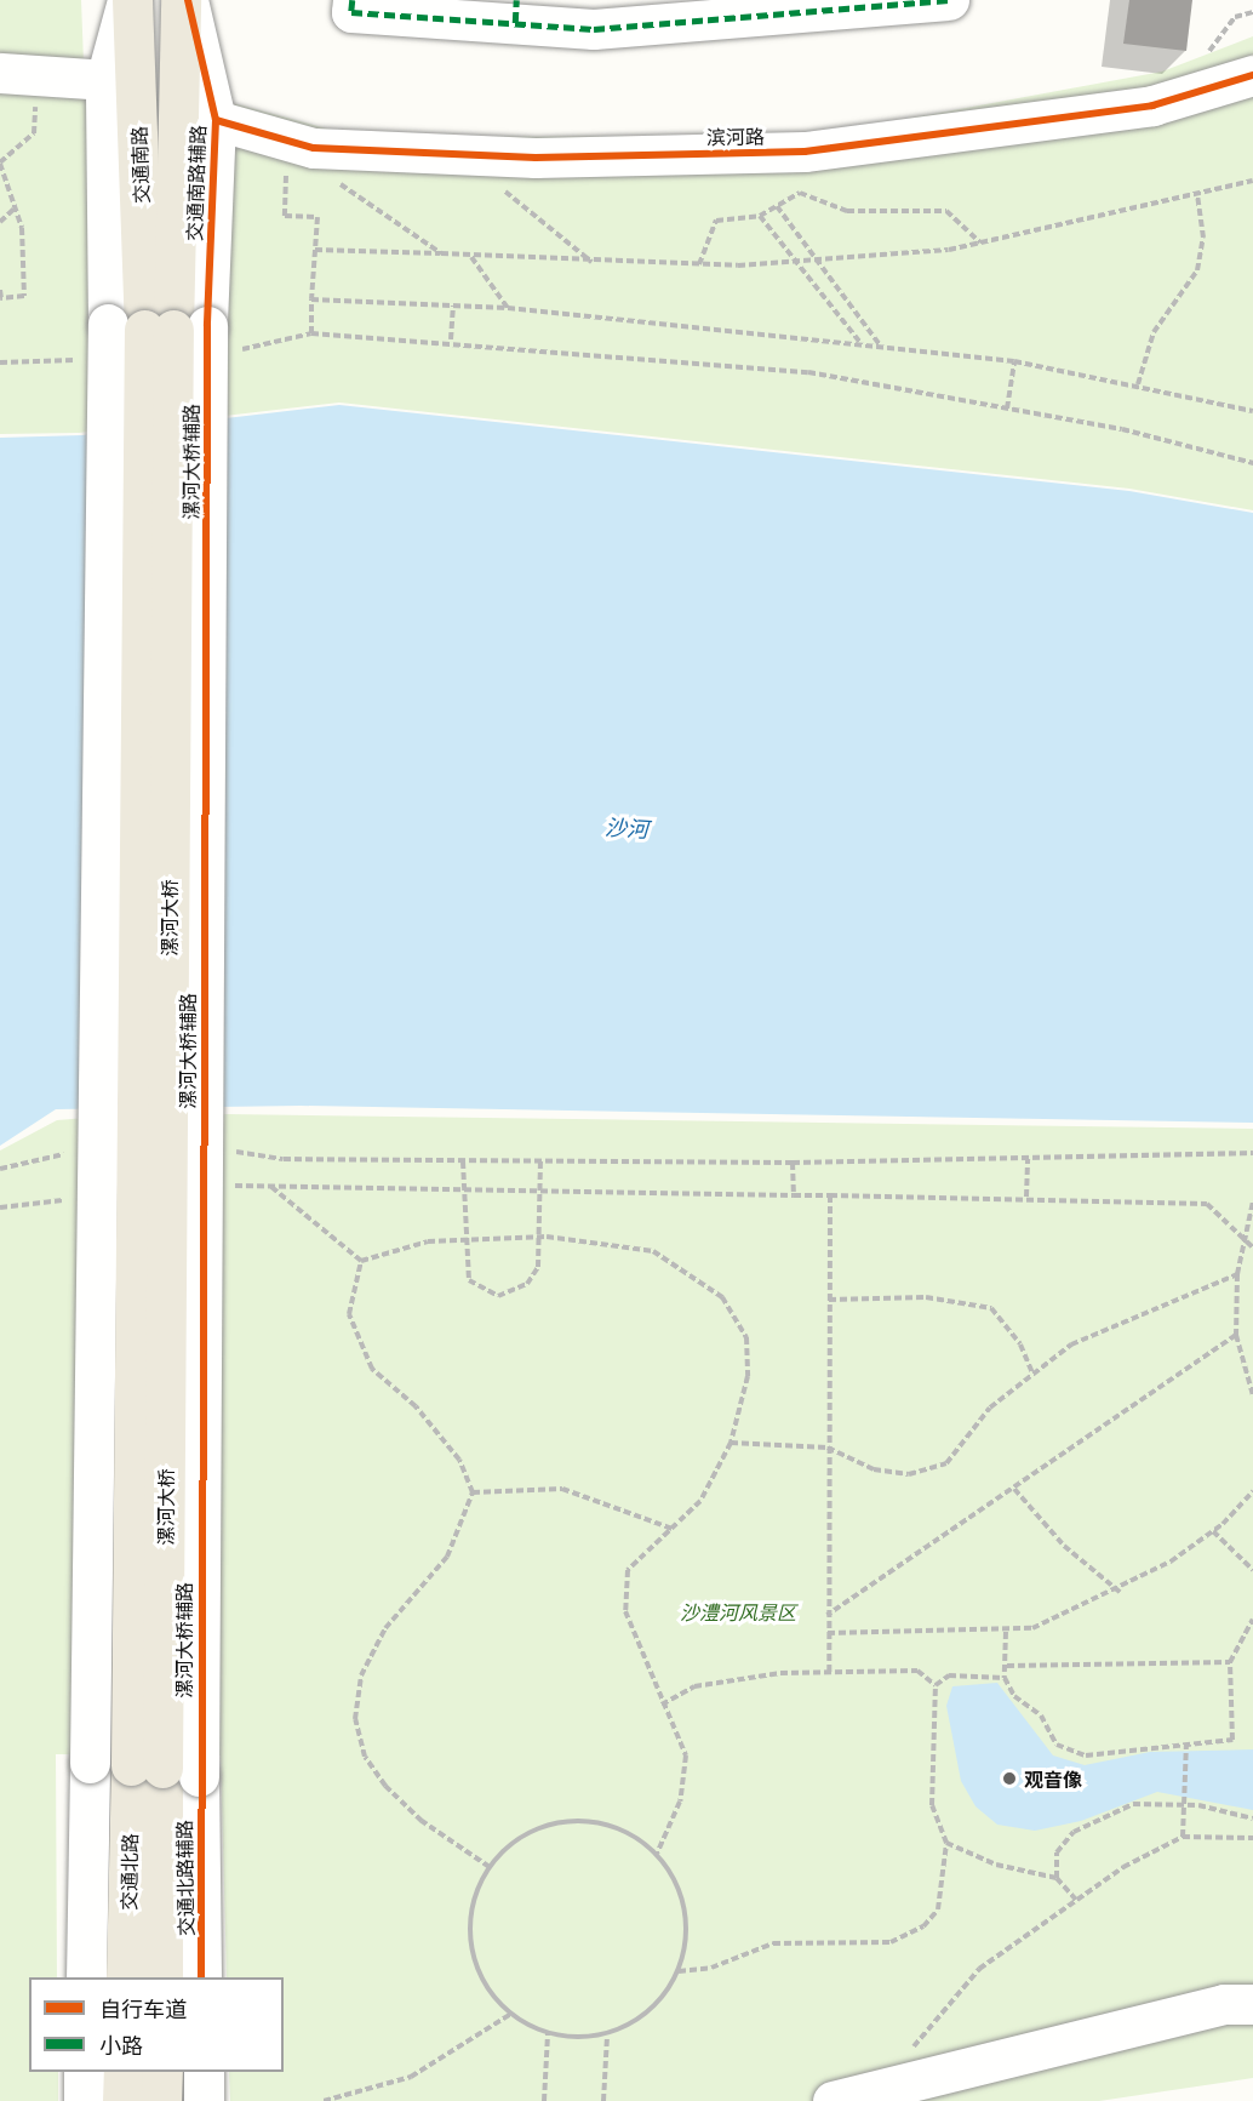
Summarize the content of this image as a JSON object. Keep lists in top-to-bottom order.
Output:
{
  "streets": {
    "main road": ["交通南路", "漯河大桥", "交通北路"],
    "street": ["滨河路", "交通南路辅路", "交通北路辅路"],
    "cycle path": ["漯河大桥辅路"]
  },
  "crossings": [
    ["滨河路", "交通南路辅路"],
    ["交通南路", "交通南路辅路"],
    ["交通南路", "漯河大桥"],
    ["交通南路辅路", "漯河大桥"],
    ["漯河大桥", "交通北路"],
    ["漯河大桥", "交通北路辅路"],
    ["交通北路", "交通北路辅路"]
  ],
  "water": ["沙河"],
  "parks": ["沙澧河风景区"],
  "places": ["观音像"],
  "legend": ["自行车道", "小路"]
}
